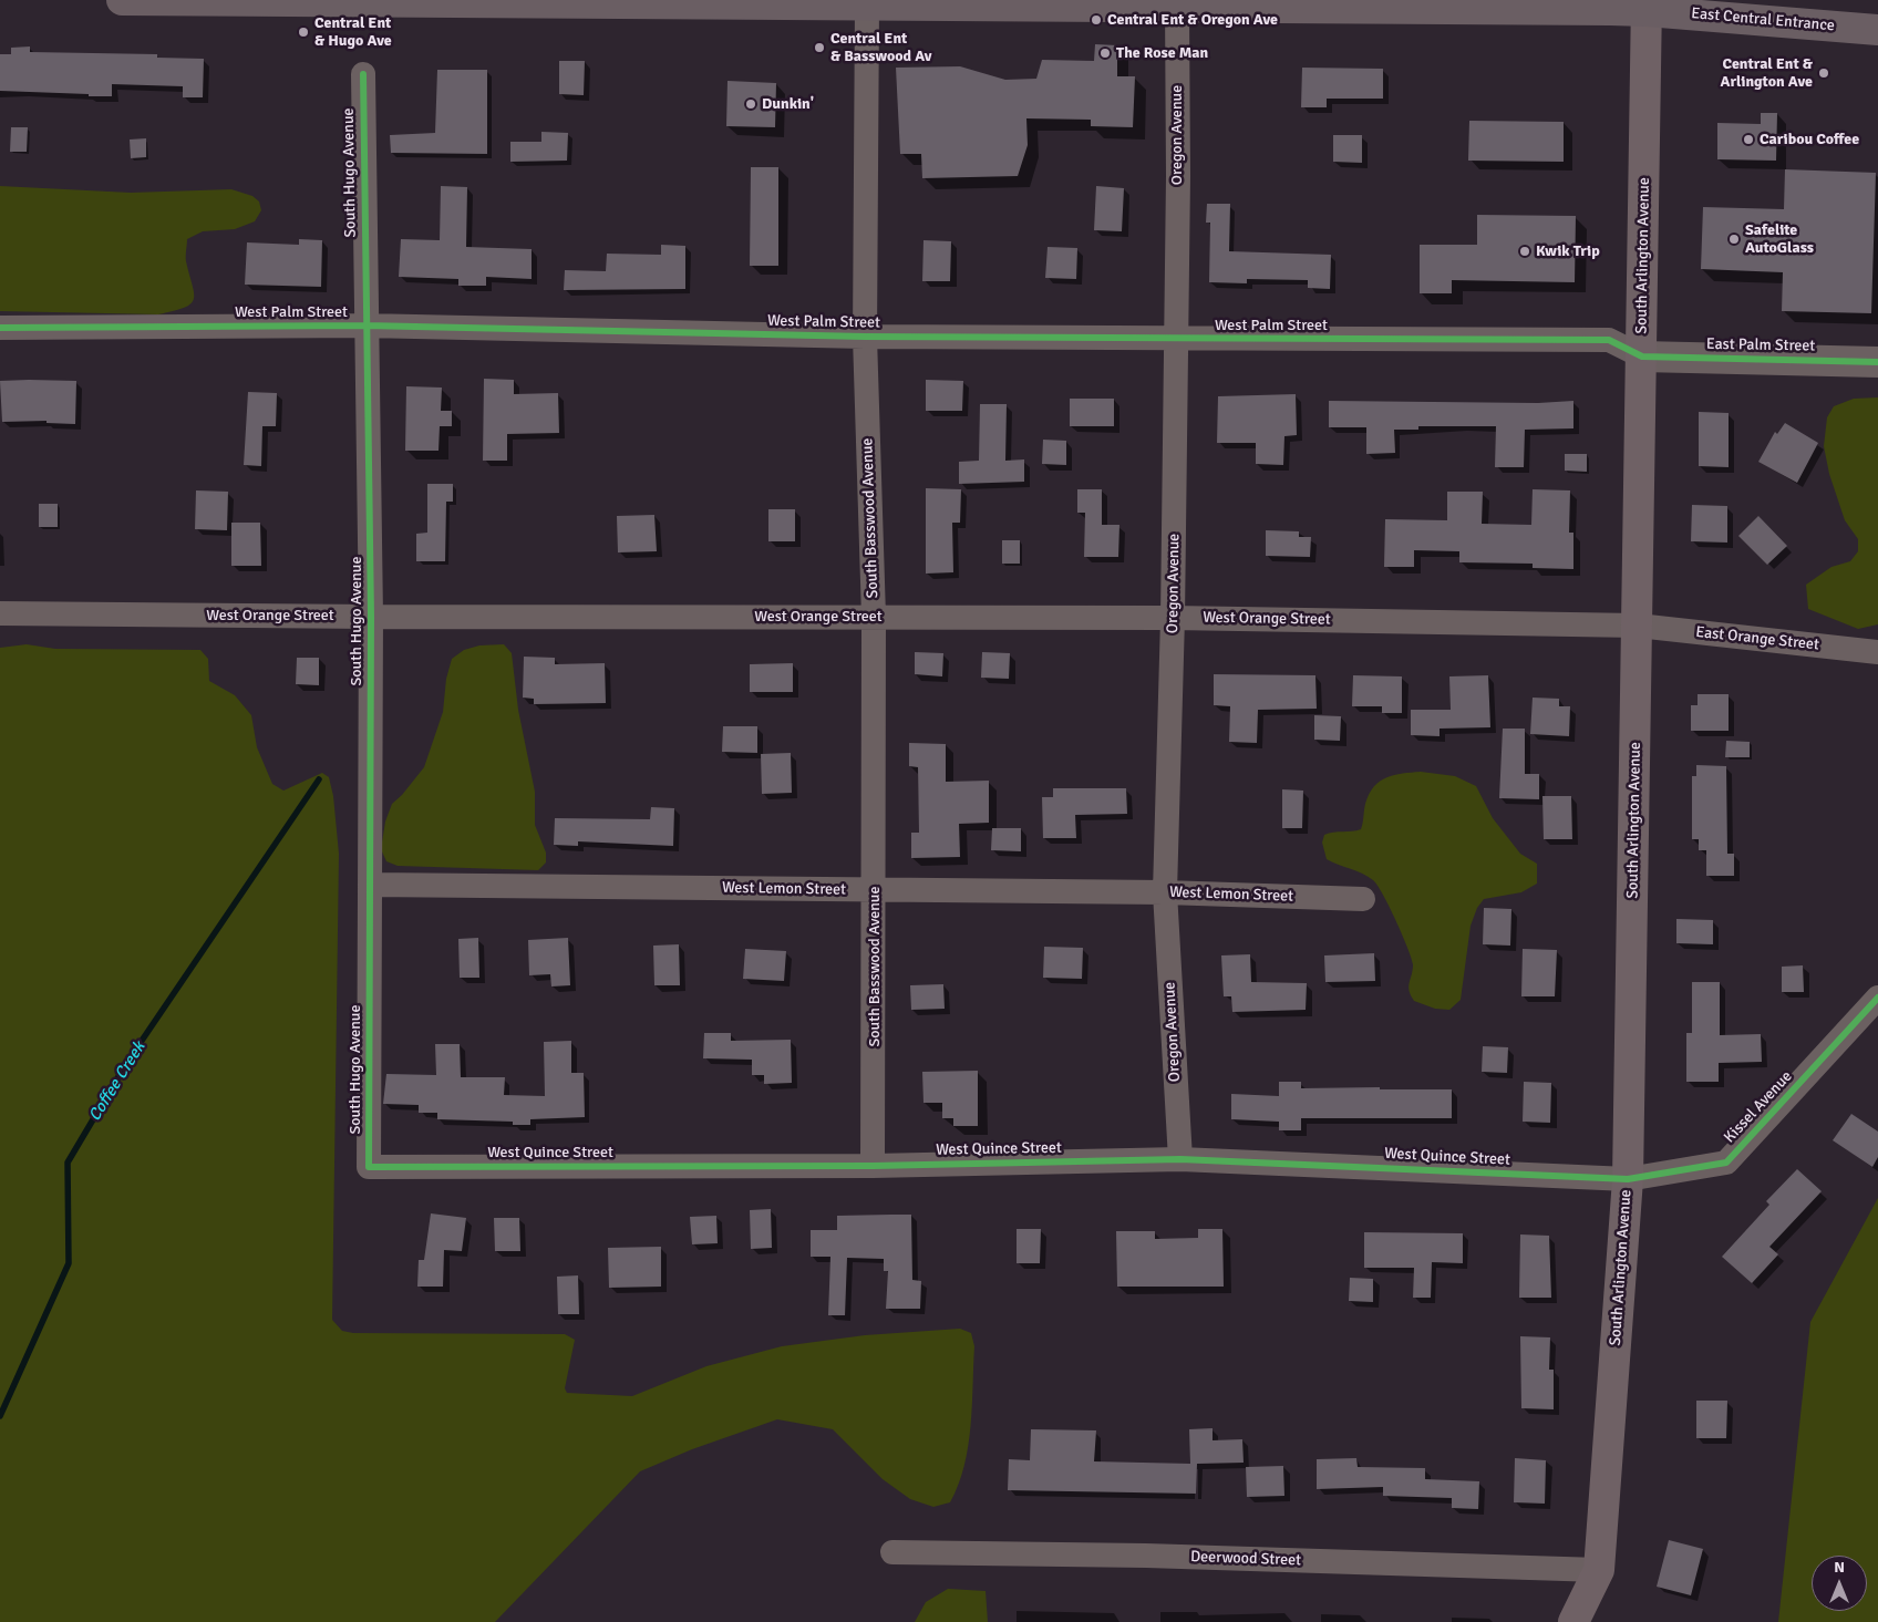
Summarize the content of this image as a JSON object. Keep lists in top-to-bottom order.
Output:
{
  "streets": {
    "highway": ["East Central Entrance"],
    "main road": ["South Arlington Avenue"],
    "street": [
      "Oregon Avenue",
      "South Hugo Avenue",
      "West Palm Street",
      "East Palm Street",
      "South Basswood Avenue",
      "West Orange Street",
      "East Orange Street",
      "West Lemon Street",
      "Kissel Avenue",
      "West Quince Street",
      "Deerwood Street"
    ]
  },
  "crossings": [
    ["East Central Entrance", "Oregon Avenue"],
    ["East Central Entrance", "South Arlington Avenue"],
    ["East Central Entrance", "South Basswood Avenue"],
    ["Oregon Avenue", "West Palm Street"],
    ["Oregon Avenue", "West Orange Street"],
    ["Oregon Avenue", "West Lemon Street"],
    ["Oregon Avenue", "West Quince Street"],
    ["South Hugo Avenue", "West Palm Street"],
    ["South Hugo Avenue", "West Orange Street"],
    ["South Hugo Avenue", "West Lemon Street"],
    ["South Hugo Avenue", "West Quince Street"],
    ["South Arlington Avenue", "West Palm Street"],
    ["South Arlington Avenue", "East Palm Street"],
    ["South Arlington Avenue", "West Orange Street"],
    ["South Arlington Avenue", "East Orange Street"],
    ["South Arlington Avenue", "Kissel Avenue"],
    ["South Arlington Avenue", "West Quince Street"],
    ["South Arlington Avenue", "Deerwood Street"],
    ["West Palm Street", "East Palm Street"],
    ["West Palm Street", "South Basswood Avenue"],
    ["South Basswood Avenue", "West Orange Street"],
    ["South Basswood Avenue", "West Lemon Street"],
    ["South Basswood Avenue", "West Quince Street"],
    ["West Orange Street", "East Orange Street"],
    ["Kissel Avenue", "West Quince Street"]
  ],
  "water": ["Coffee Creek"],
  "places": [
    "Central Ent & Oregon Ave",
    "Central Ent & Hugo Ave",
    "Central Ent & Basswood Av",
    "The Rose Man",
    "Central Ent & Arlington Ave",
    "Dunkin'",
    "Caribou Coffee",
    "Safelite AutoGlass",
    "Kwik Trip"
  ],
  "north": "top"
}
